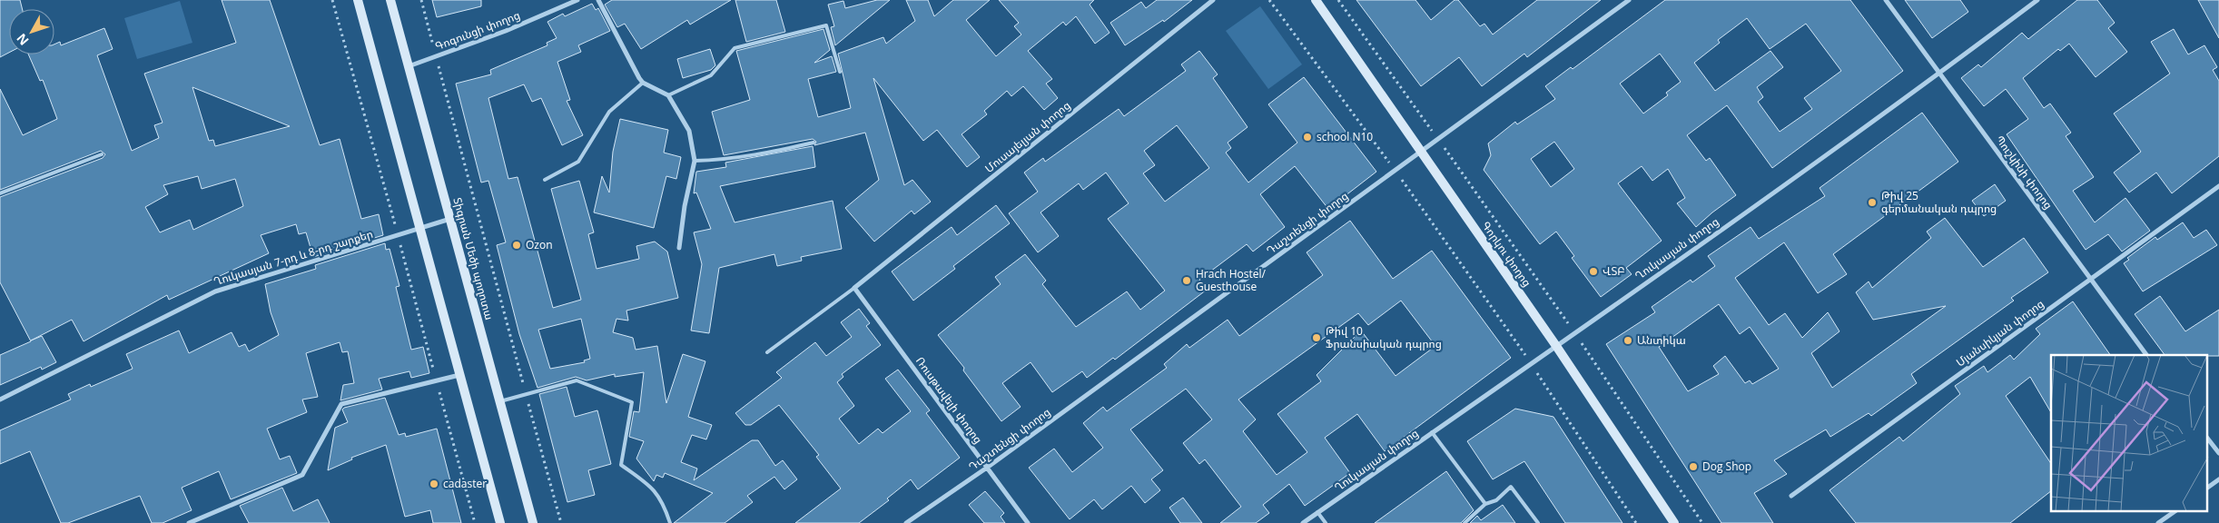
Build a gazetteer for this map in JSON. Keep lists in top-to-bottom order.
{
  "streets": {
    "main road": ["Գորկու փողոց", "Տիգրան Մեծի պողոտա"],
    "street": [
      "Գոգունցի փողոց",
      "Մուսայելյան փողոց",
      "Պուշկինի փողոց",
      "Դաշտենցի փողոց",
      "Ղուկասյան փողոց",
      "Ղուկասյան 7-րդ և 8-րդ շարքեր",
      "Մյանսիկյան փողոց",
      "Ռուսթավելի փողոց"
    ]
  },
  "crossings": [
    ["Գոգունցի փողոց", "Տիգրան Մեծի պողոտա"],
    ["Մուսայելյան փողոց", "Ռուսթավելի փողոց"],
    ["Պուշկինի փողոց", "Ղուկասյան փողոց"],
    ["Պուշկինի փողոց", "Մյանսիկյան փողոց"],
    ["Դաշտենցի փողոց", "Գորկու փողոց"],
    ["Դաշտենցի փողոց", "Ռուսթավելի փողոց"],
    ["Ղուկասյան փողոց", "Գորկու փողոց"],
    ["Ղուկասյան 7-րդ և 8-րդ շարքեր", "Տիգրան Մեծի պողոտա"]
  ],
  "places": [
    "school N10",
    "Թիվ 25 գերմանական դպրոց",
    "Ozon",
    "ՎՏԲ",
    "Hrach Hostel/ Guesthouse",
    "Թիվ 10 Ֆրանսիական դպրոց",
    "Անտիկա",
    "Dog Shop",
    "cadaster"
  ],
  "north": "bottom left"
}
